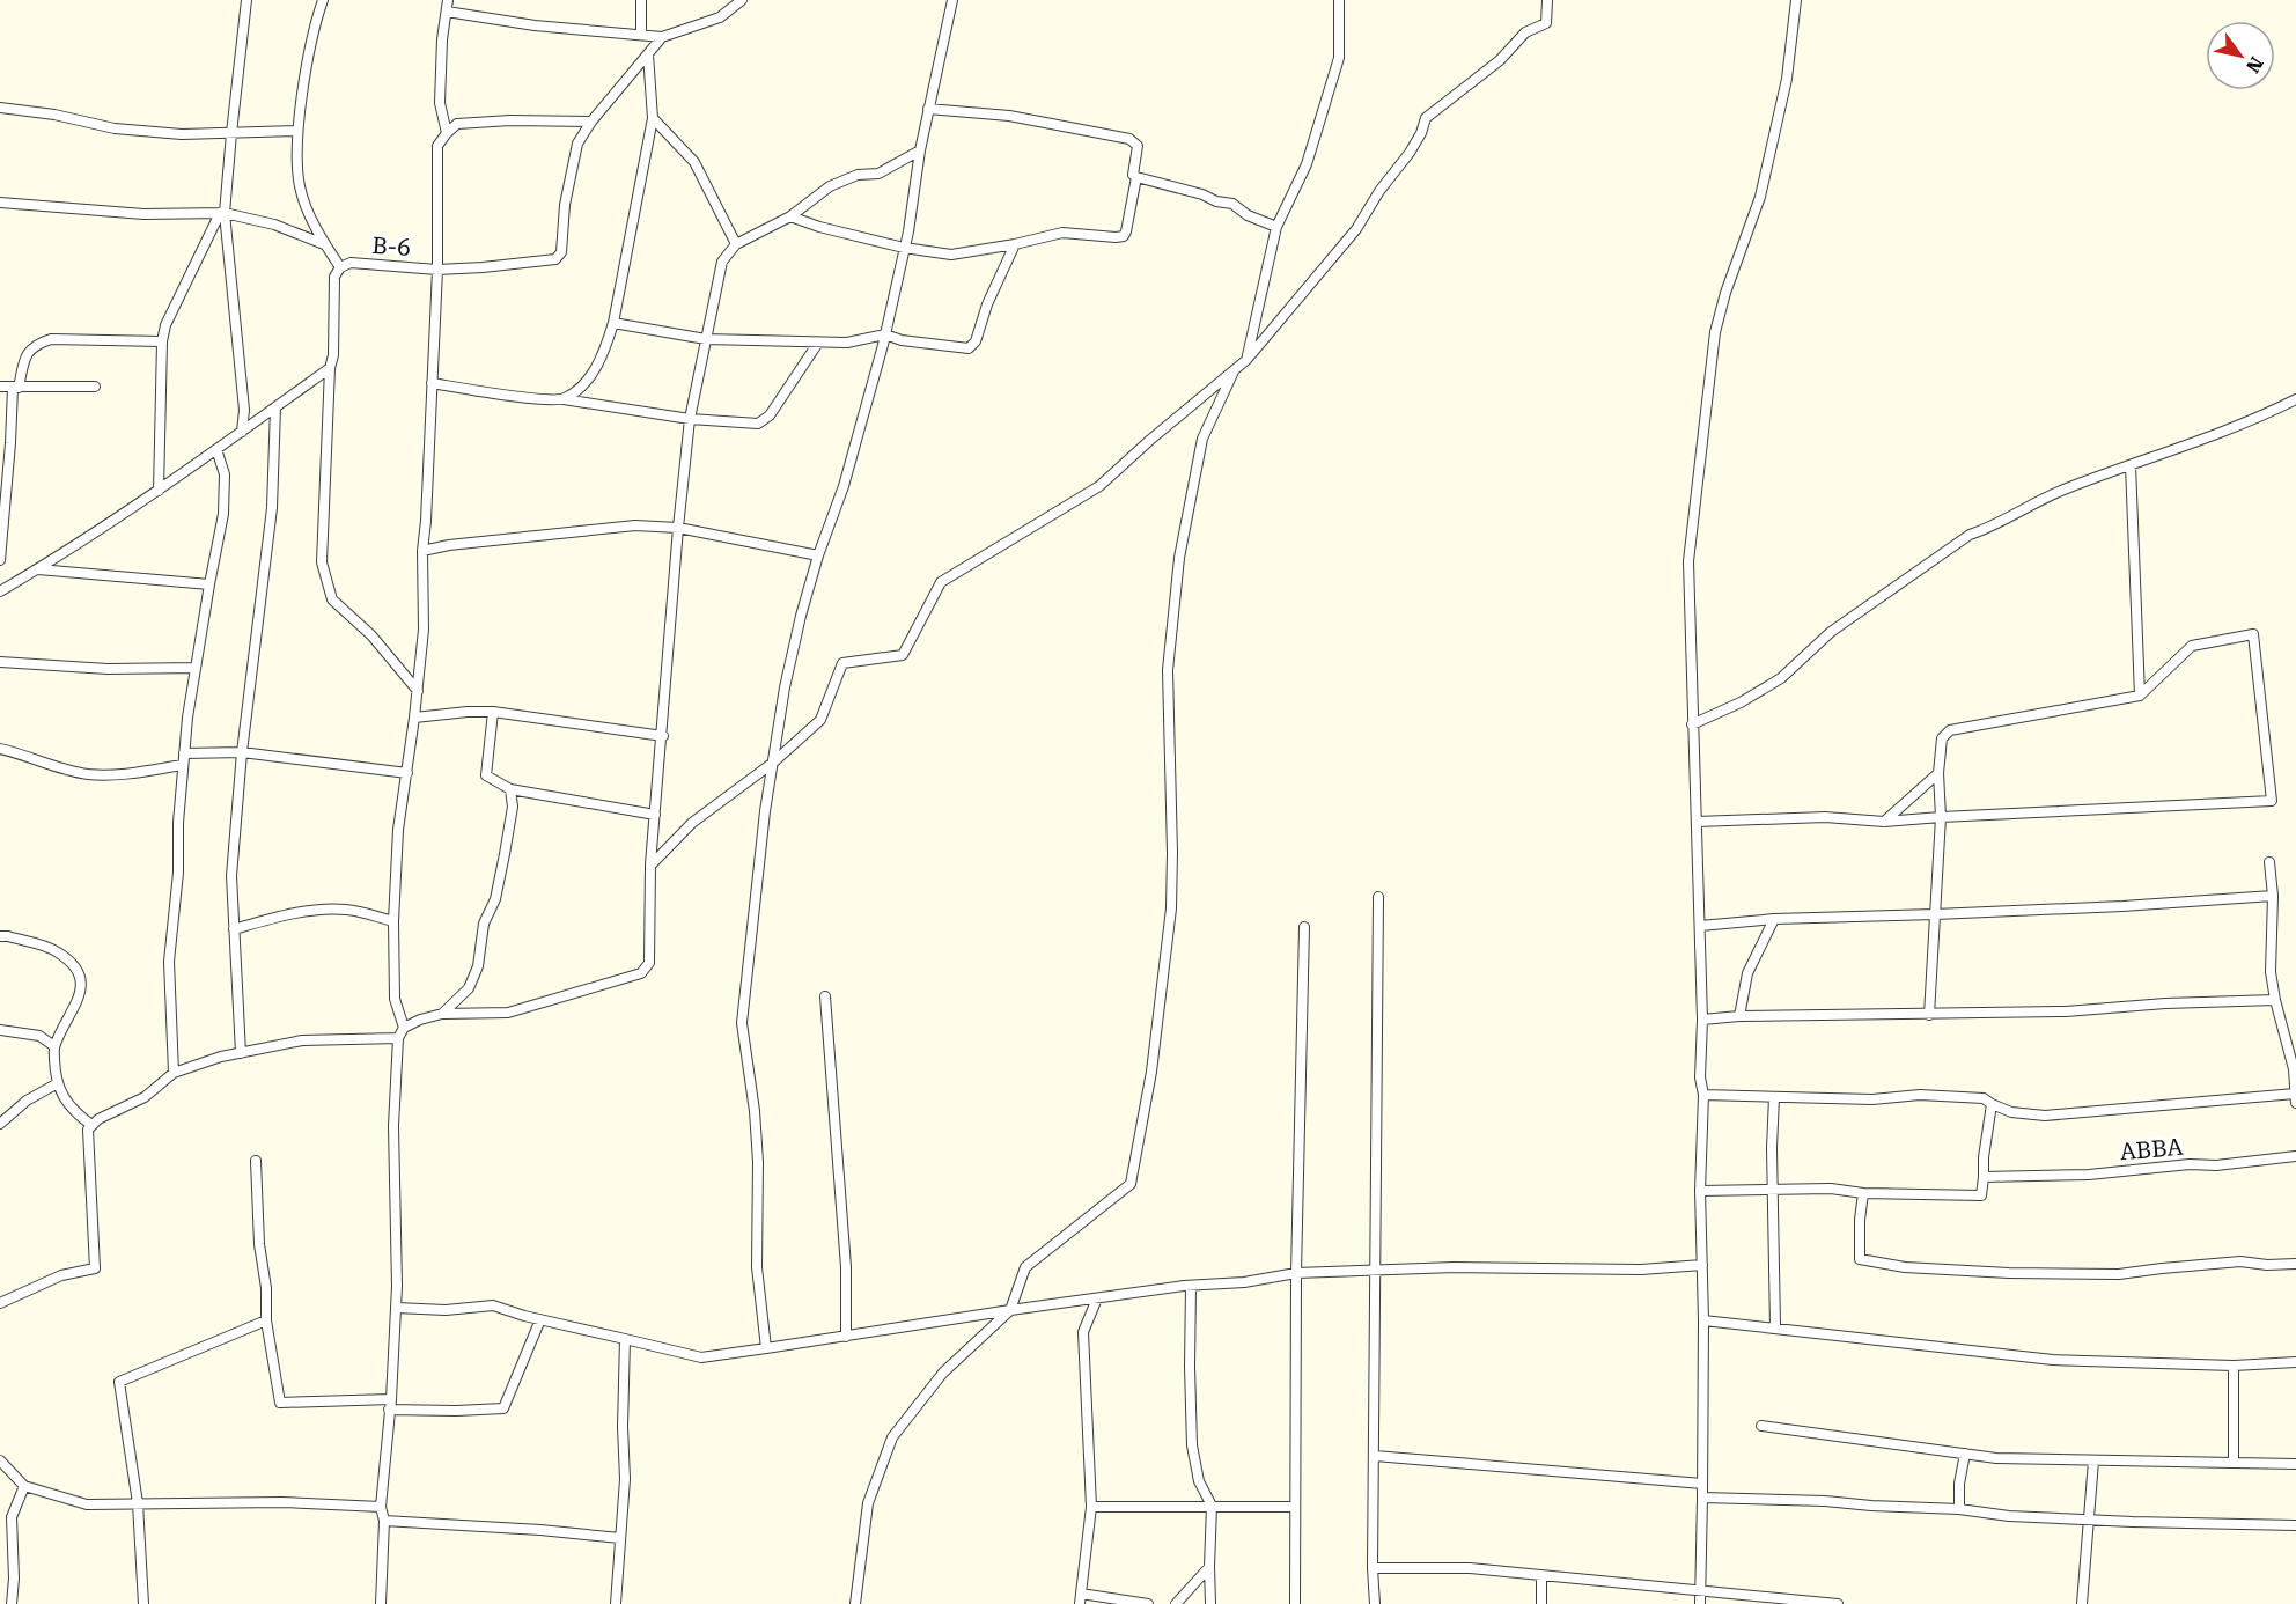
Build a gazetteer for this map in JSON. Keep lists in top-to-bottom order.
{
  "streets": {
    "street": ["B-6", "ABBA"]
  },
  "north": "bottom right"
}
